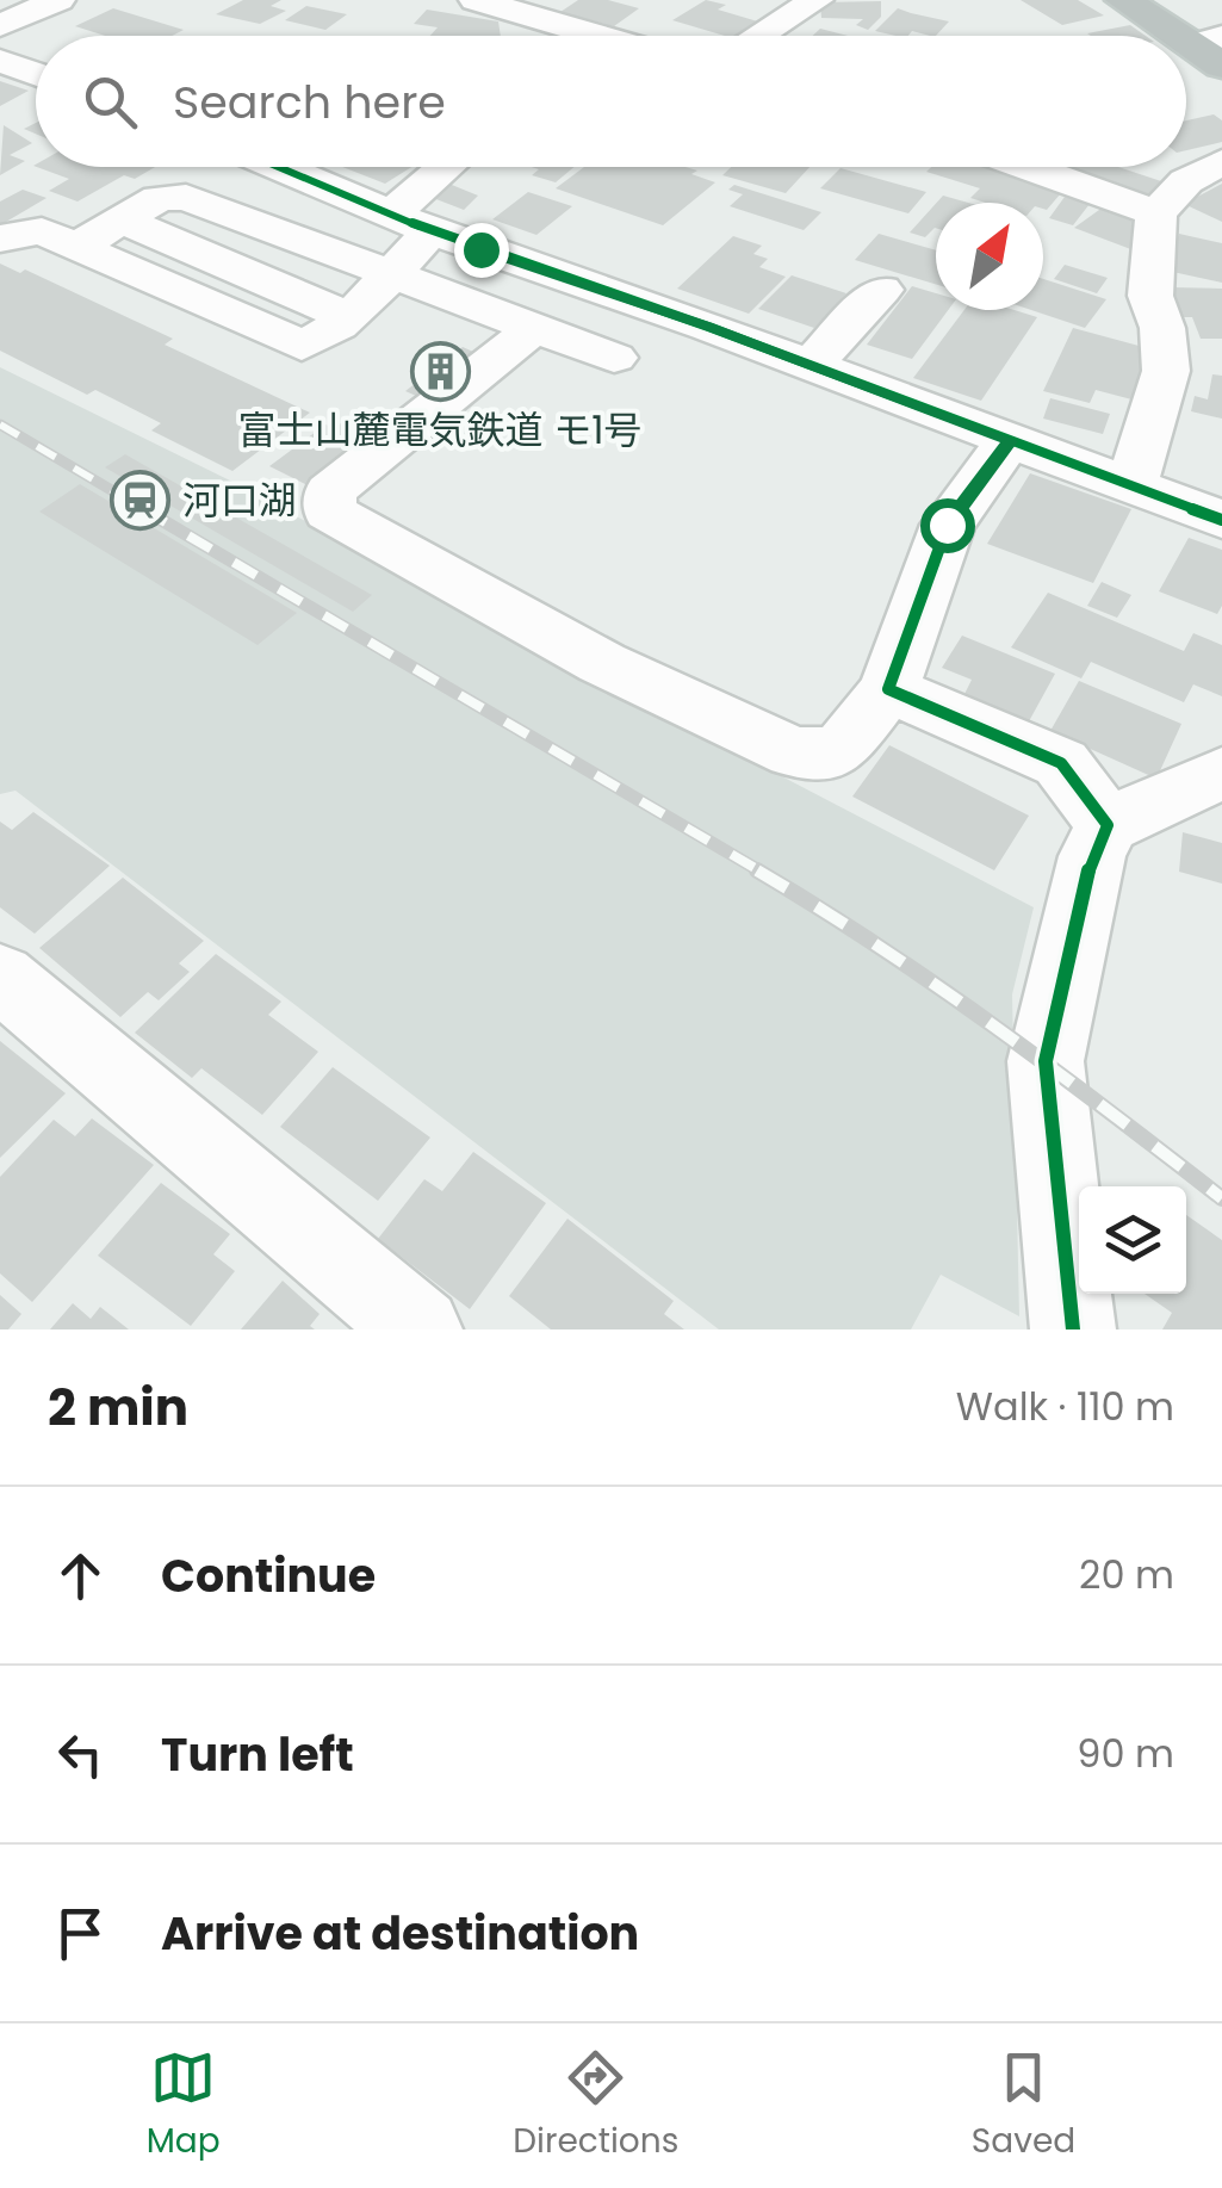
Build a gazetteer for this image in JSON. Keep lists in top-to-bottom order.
{
  "places": {
    "building": ["富士山麓電気鉄道 モ1号"],
    "station": ["河口湖"]
  },
  "north": "top right",
  "page": {
    "search": "Search here",
    "heading": ["2 min", "Walk · 110 m"],
    "list": [
      ["Continue", "20 m"],
      ["Turn left", "90 m"],
      "Arrive at destination"
    ],
    "nav": ["Map", "Directions", "Saved"]
  }
}
